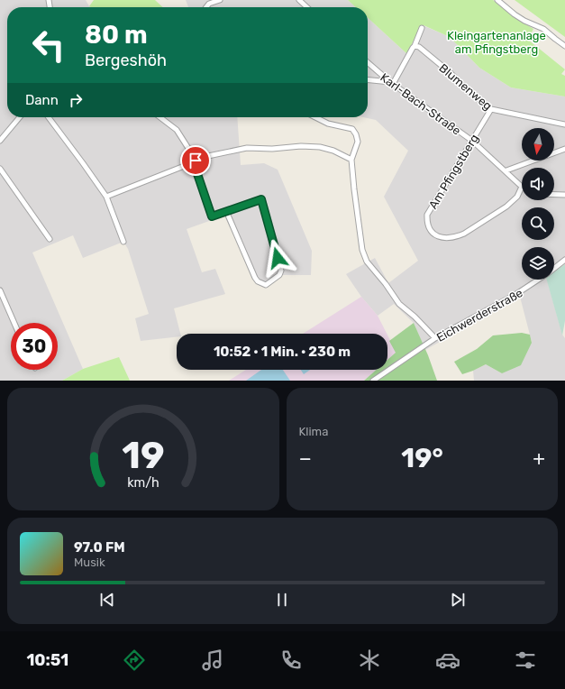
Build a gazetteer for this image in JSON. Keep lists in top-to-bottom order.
{
  "streets": {
    "street": [
      "Blumenweg",
      "Karl-Bach-Straße",
      "Am Pfingstberg",
      "Eichwerderstraße"
    ]
  },
  "crossings": [
    ["Blumenweg", "Am Pfingstberg"],
    ["Karl-Bach-Straße", "Am Pfingstberg"]
  ],
  "parks": ["Kleingartenanlage am Pfingstberg"],
  "north": "bottom",
  "page": {
    "turn": ["80 m", "Bergeshöh"],
    "then": "Dann",
    "limit": "30",
    "trip": "10:52 · 1 Min. · 230 m",
    "tile": "Klima",
    "heat": ["−", "19°", "+"],
    "song": ["97.0 FM", "Musik"],
    "tabs": "10:51",
    "gauge": ["19", "km/h"]
  }
}
